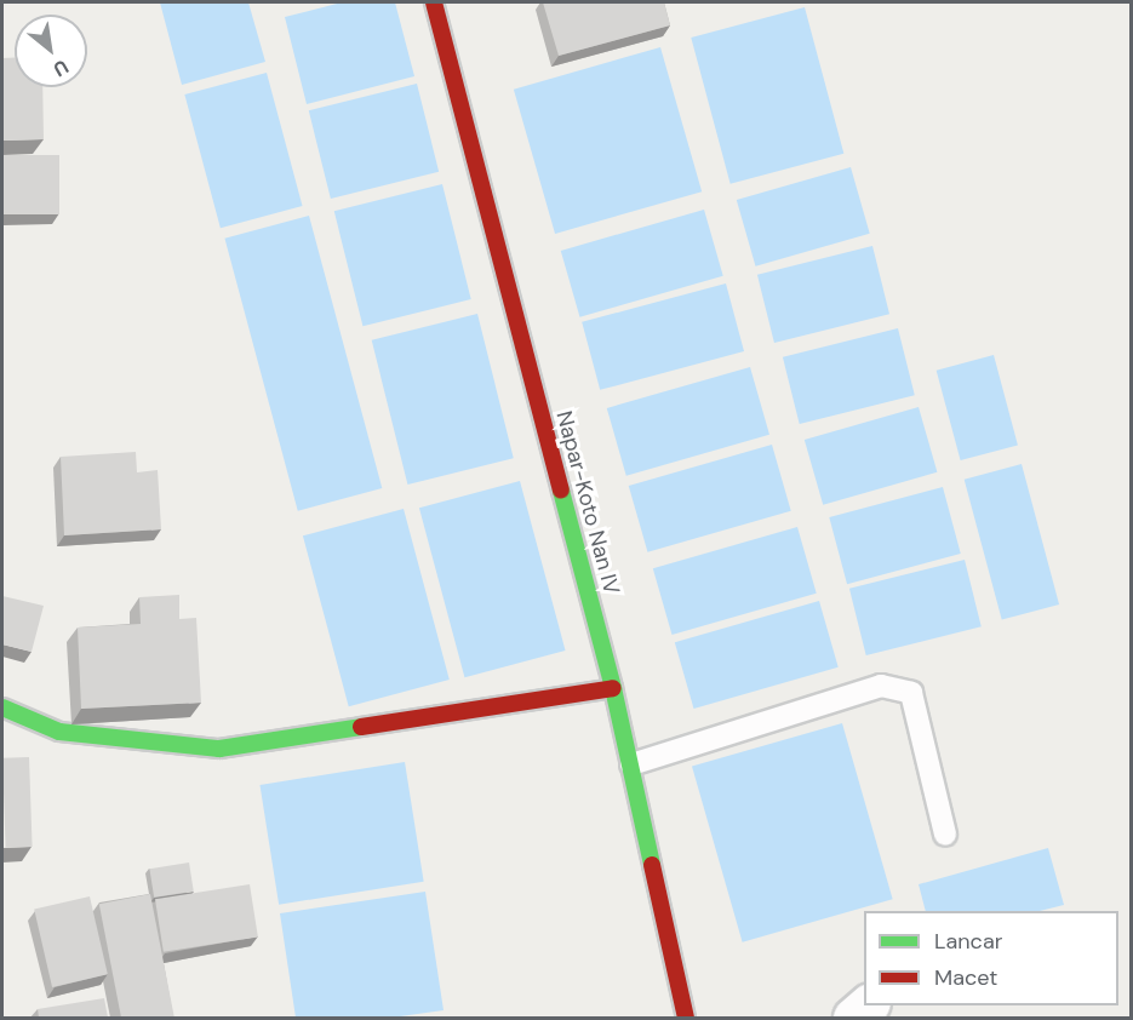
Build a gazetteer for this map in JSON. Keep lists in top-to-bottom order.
{
  "streets": {
    "street": ["Napar-Koto Nan IV"]
  },
  "legend": ["Lancar", "Macet"],
  "north": "bottom right"
}
